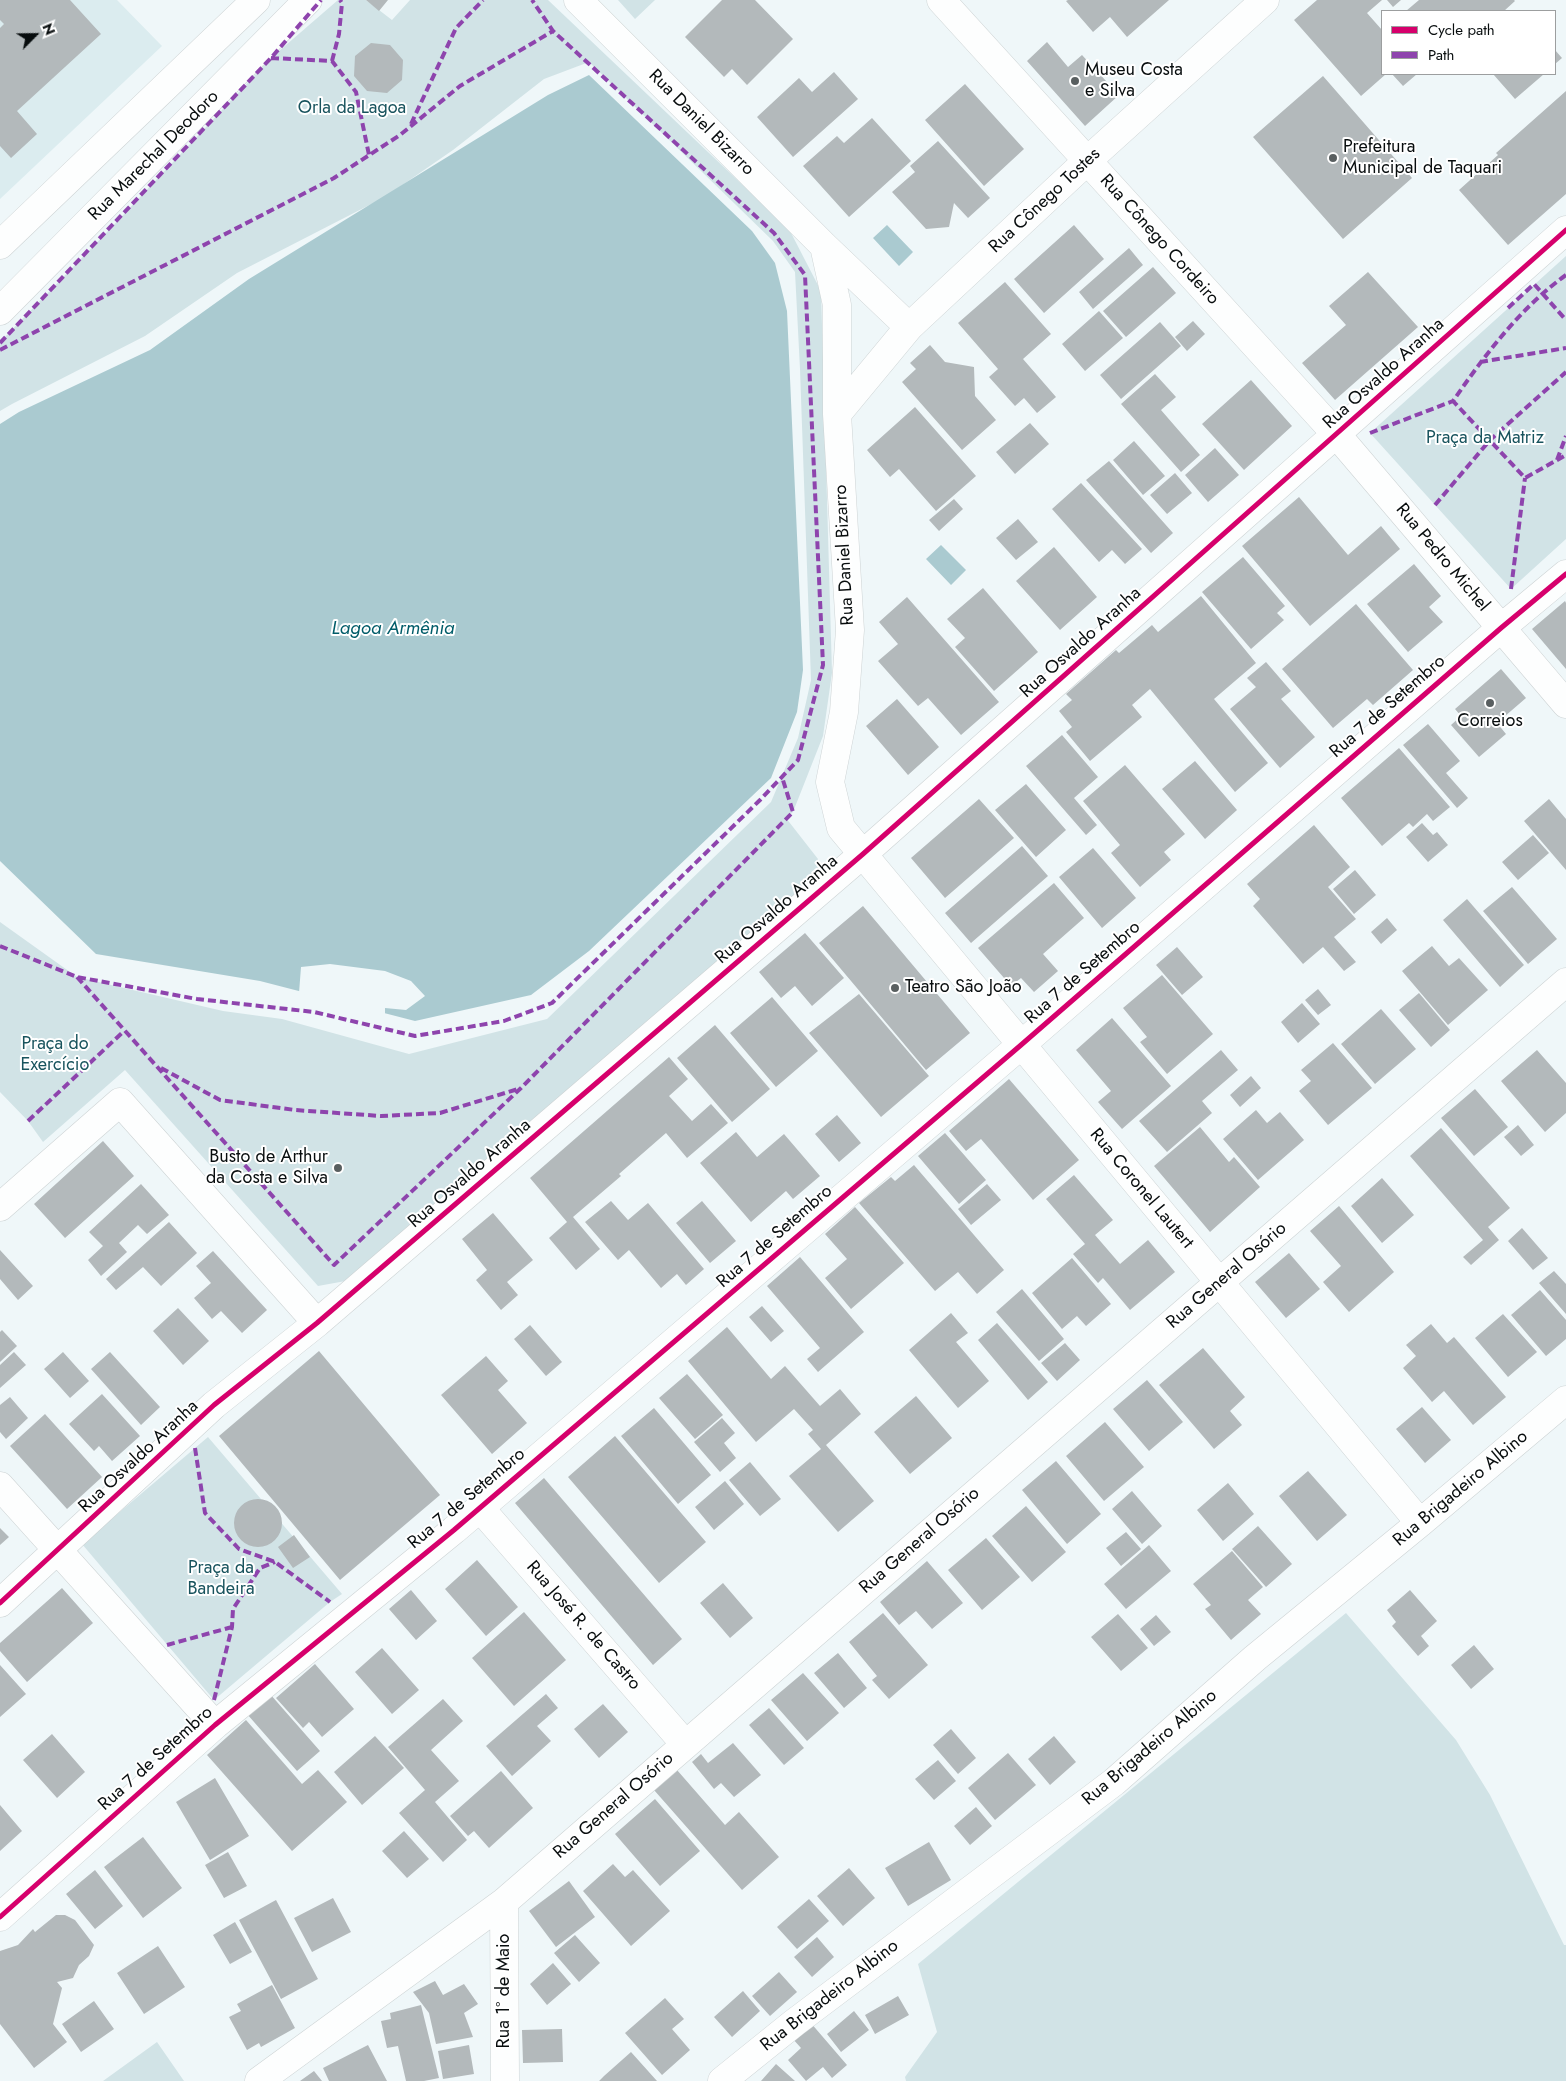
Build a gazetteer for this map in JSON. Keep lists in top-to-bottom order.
{
  "streets": {
    "street": [
      "Rua Daniel Bizarro",
      "Rua Marechal Deodoro",
      "Rua Cônego Tostes",
      "Rua Cônego Cordeiro",
      "Rua Osvaldo Aranha",
      "Rua Pedro Michel",
      "Rua 7 de Setembro",
      "Rua Coronel Lautert",
      "Rua General Osório",
      "Rua Brigadeiro Albino",
      "Rua José R. de Castro",
      "Rua 1º de Maio"
    ]
  },
  "crossings": [
    ["Rua Daniel Bizarro", "Rua Cônego Tostes"],
    ["Rua Daniel Bizarro", "Rua Osvaldo Aranha"],
    ["Rua Daniel Bizarro", "Rua Coronel Lautert"],
    ["Rua Cônego Tostes", "Rua Cônego Cordeiro"],
    ["Rua Cônego Cordeiro", "Rua Osvaldo Aranha"],
    ["Rua Cônego Cordeiro", "Rua Pedro Michel"],
    ["Rua Osvaldo Aranha", "Rua Pedro Michel"],
    ["Rua Osvaldo Aranha", "Rua Coronel Lautert"],
    ["Rua Pedro Michel", "Rua 7 de Setembro"],
    ["Rua 7 de Setembro", "Rua Coronel Lautert"],
    ["Rua 7 de Setembro", "Rua José R. de Castro"],
    ["Rua Coronel Lautert", "Rua General Osório"],
    ["Rua Coronel Lautert", "Rua Brigadeiro Albino"],
    ["Rua General Osório", "Rua José R. de Castro"],
    ["Rua General Osório", "Rua 1º de Maio"]
  ],
  "water": ["Lagoa Armênia"],
  "parks": [
    "Orla da Lagoa",
    "Praça da Matriz",
    "Praça do Exercício",
    "Praça da Bandeira"
  ],
  "places": [
    "Museu Costa e Silva",
    "Prefeitura Municipal de Taquari",
    "Correios",
    "Teatro São João",
    "Busto de Arthur da Costa e Silva"
  ],
  "legend": ["Cycle path", "Path"],
  "north": "top right"
}
